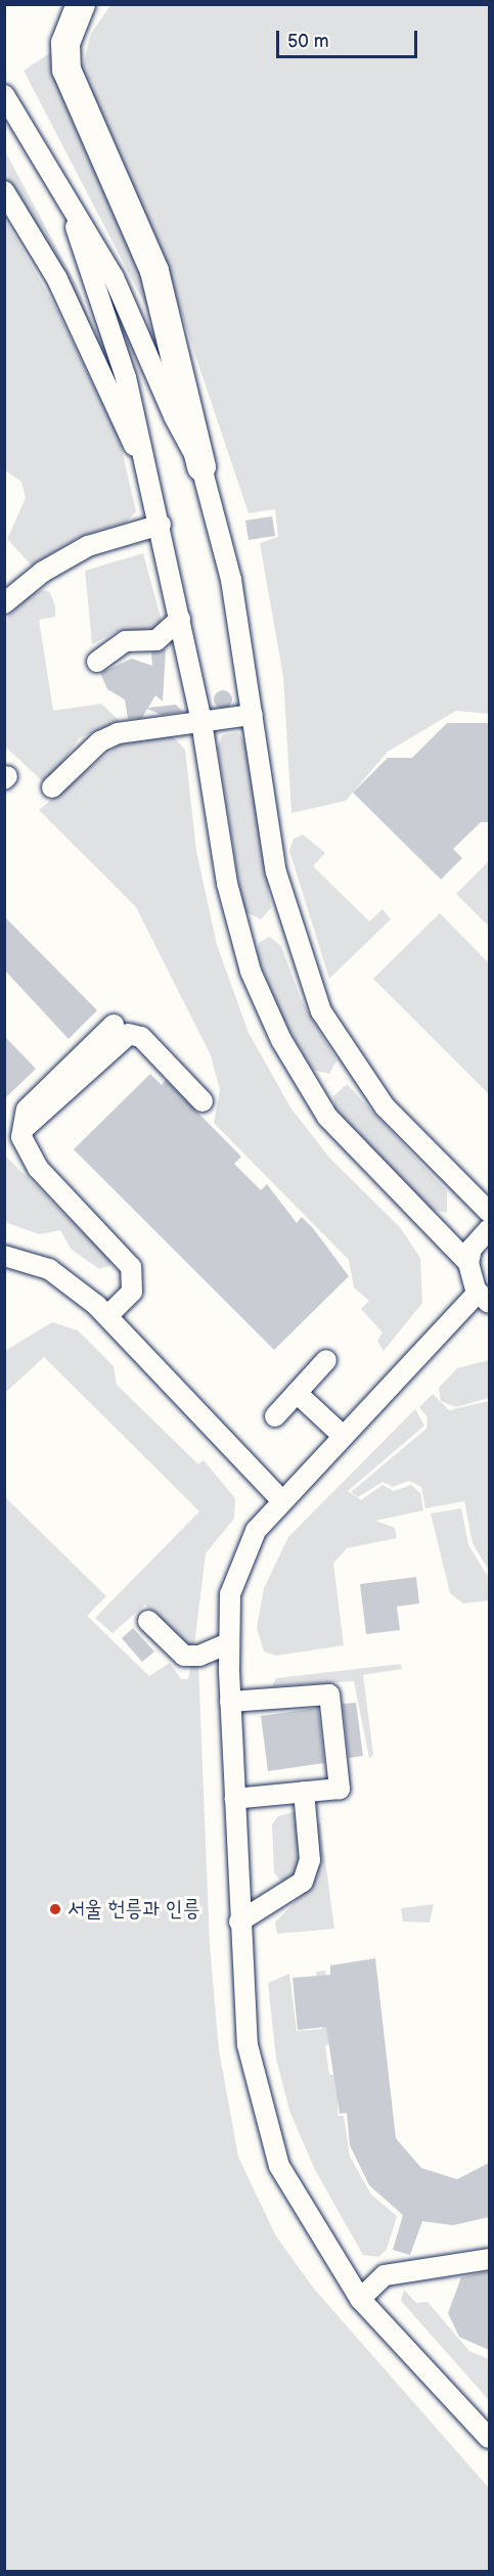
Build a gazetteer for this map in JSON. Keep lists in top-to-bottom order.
{
  "places": ["서울 헌릉과 인릉"],
  "scale_bar": "50 m"
}
